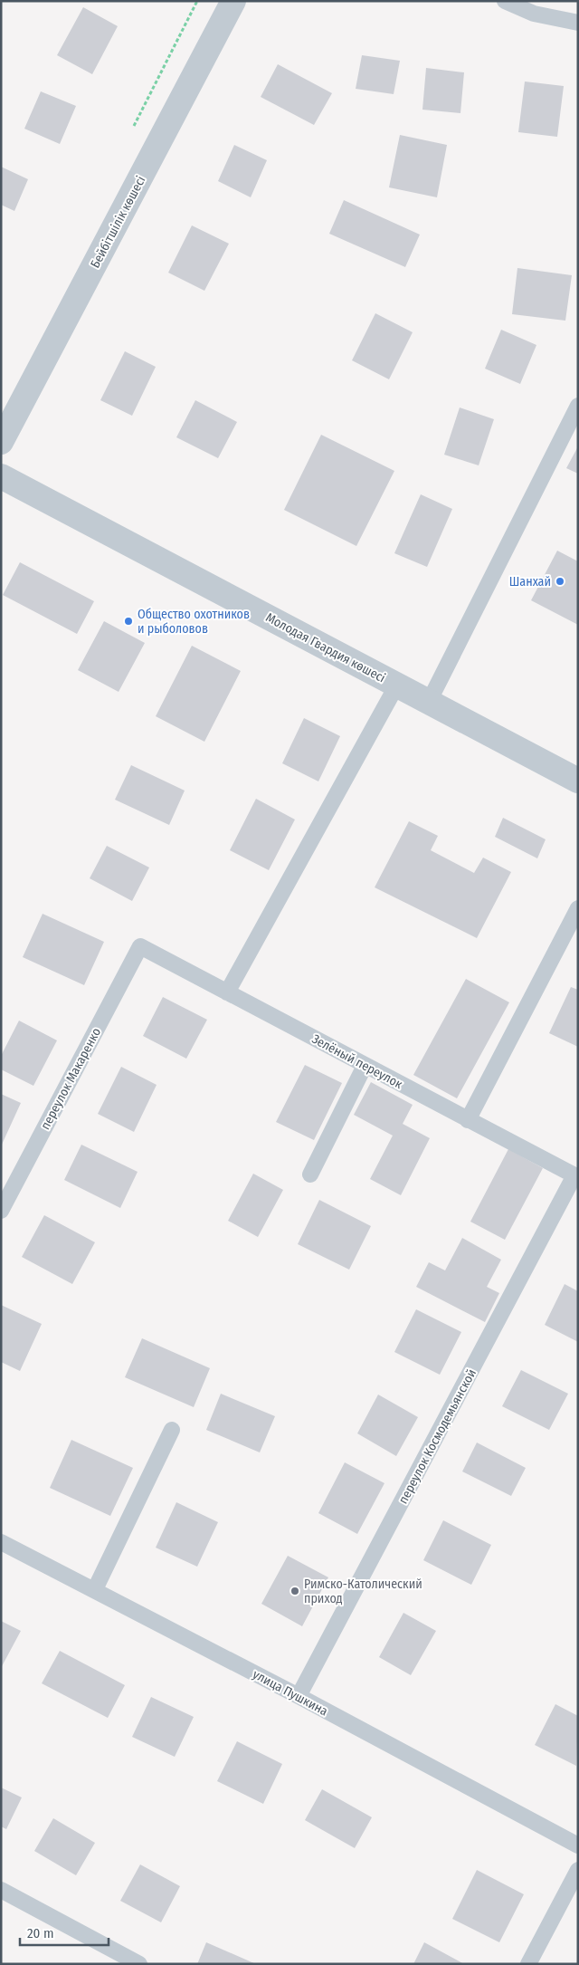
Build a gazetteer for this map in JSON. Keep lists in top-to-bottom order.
{
  "streets": {
    "street": ["Бейбітшілік көшесі", "Молодая Гвардия көшесі"],
    "lane": [
      "Зелёный переулок",
      "переулок Макаренко",
      "переулок Космодемьянской",
      "улица Пушкина"
    ]
  },
  "crossings": [
    ["Зелёный переулок", "переулок Макаренко"],
    ["Зелёный переулок", "переулок Космодемьянской"],
    ["переулок Космодемьянской", "улица Пушкина"]
  ],
  "places": ["Шанхай", "Общество охотников и рыболовов", "Римско-Католический приход"],
  "scale_bar": "20 m"
}
